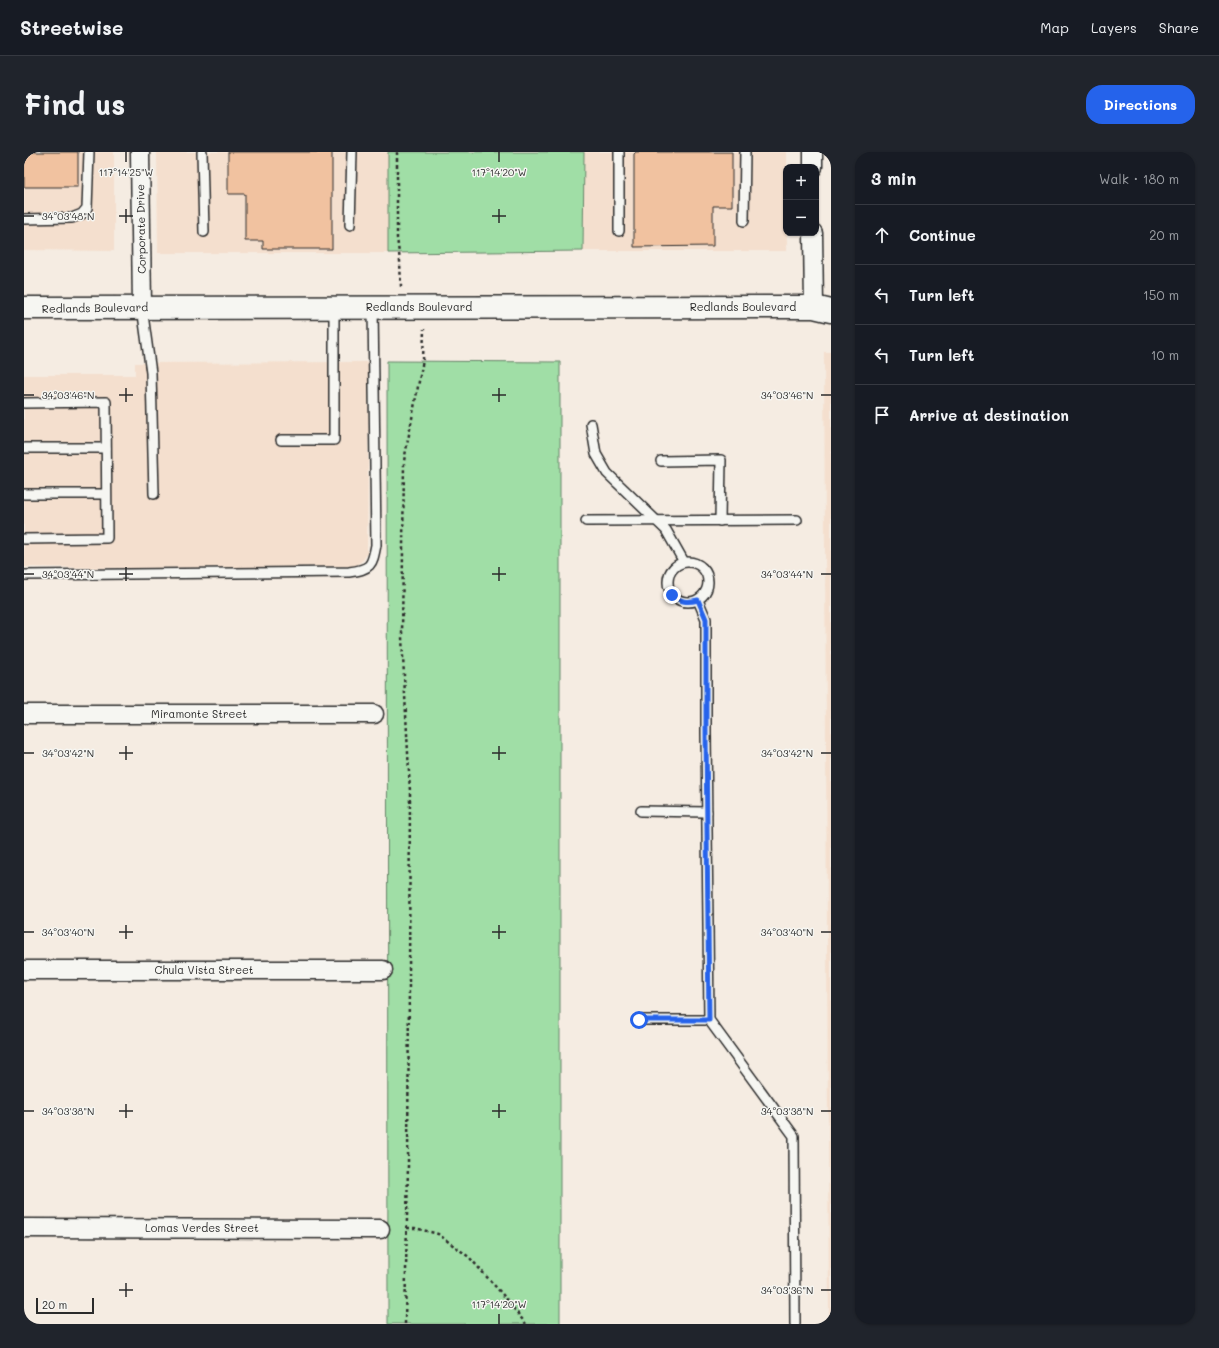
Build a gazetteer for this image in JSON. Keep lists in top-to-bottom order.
{
  "streets": {
    "main road": ["Redlands Boulevard"],
    "street": [
      "Corporate Drive",
      "Miramonte Street",
      "Chula Vista Street",
      "Lomas Verdes Street"
    ]
  },
  "crossings": [
    ["Corporate Drive", "Redlands Boulevard"]
  ],
  "scale_bar": "20 m",
  "page": {
    "header": "Streetwise",
    "nav": ["Map", "Layers", "Share"],
    "buttons": "Directions",
    "title": "Find us",
    "heading": ["3 min", "Walk · 180 m"],
    "map_buttons": ["+", "−"],
    "list": [
      ["Continue", "20 m"],
      ["Turn left", "150 m"],
      ["Turn left", "10 m"],
      "Arrive at destination"
    ],
    "scale": "20 m"
  },
  "coordinates": [
    "117°14'25\"W",
    "117°14'20\"W",
    "34°03'48\"N",
    "34°03'46\"N",
    "34°03'44\"N",
    "34°03'42\"N",
    "34°03'40\"N",
    "34°03'38\"N",
    "34°03'36\"N"
  ]
}
